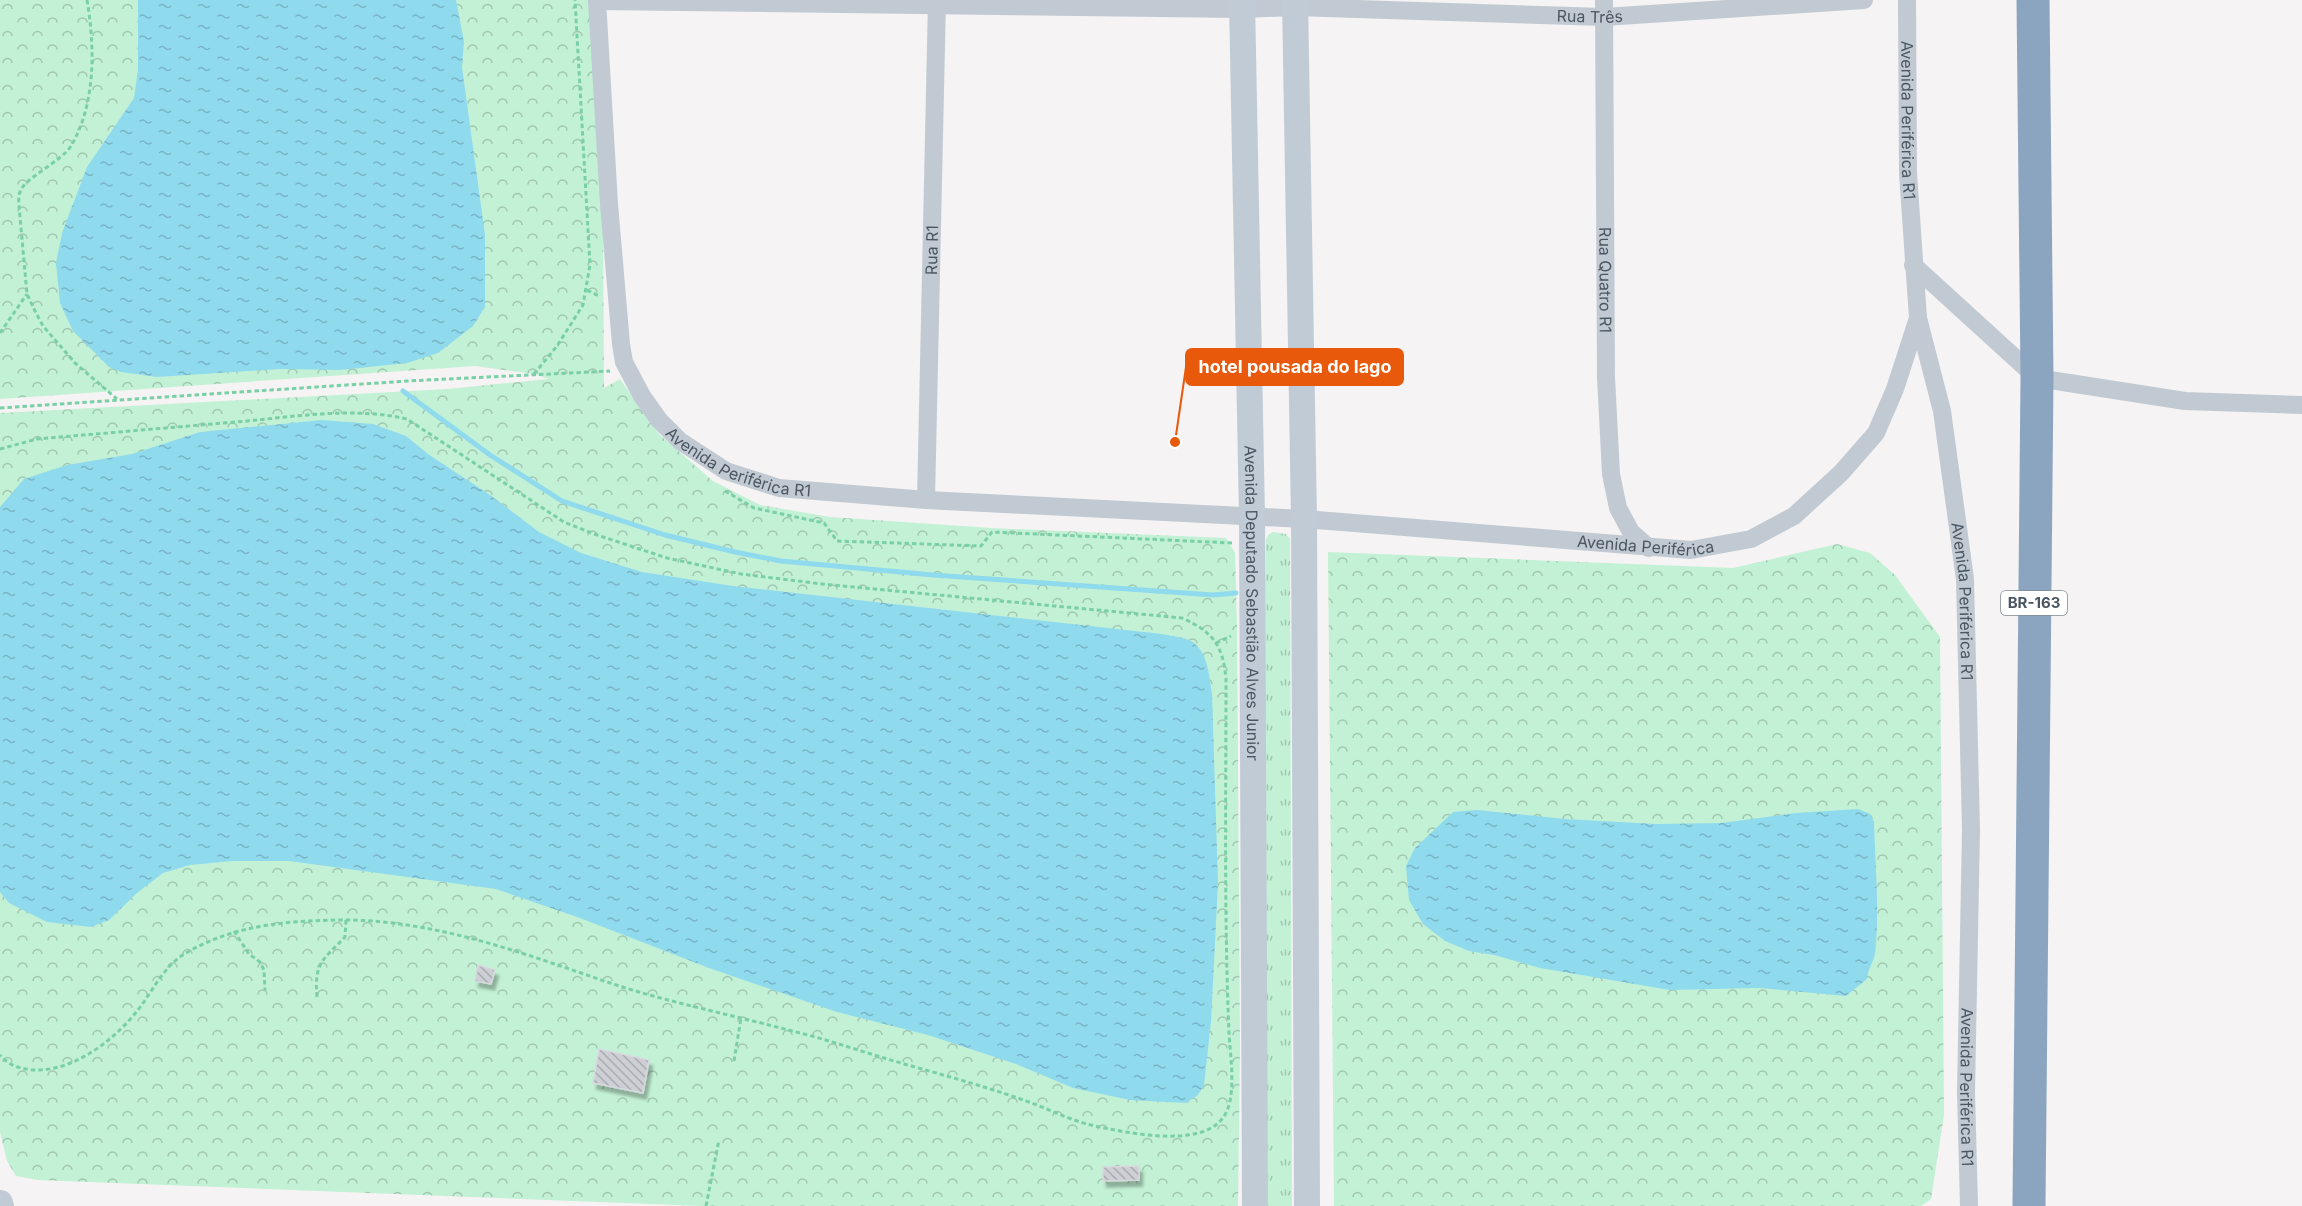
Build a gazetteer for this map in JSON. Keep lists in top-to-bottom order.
{
  "streets": {
    "highway": ["BR-163"],
    "street": [
      "Rua Três",
      "Avenida Periférica R1",
      "Rua R1",
      "Rua Quatro R1",
      "Avenida Periférica",
      "Avenida Deputado Sebastião Alves Junior"
    ]
  },
  "crossings": [
    ["Rua Três", "Avenida Periférica R1"],
    ["Rua Três", "Rua R1"],
    ["Rua Três", "Rua Quatro R1"],
    ["Rua Três", "Avenida Deputado Sebastião Alves Junior"],
    ["Avenida Periférica R1", "Rua R1"],
    ["Avenida Periférica R1", "Avenida Periférica"],
    ["Avenida Periférica R1", "Avenida Deputado Sebastião Alves Junior"],
    ["Rua Quatro R1", "Avenida Periférica"],
    ["Avenida Periférica", "Avenida Deputado Sebastião Alves Junior"]
  ],
  "places": ["hotel pousada do lago"]
}
